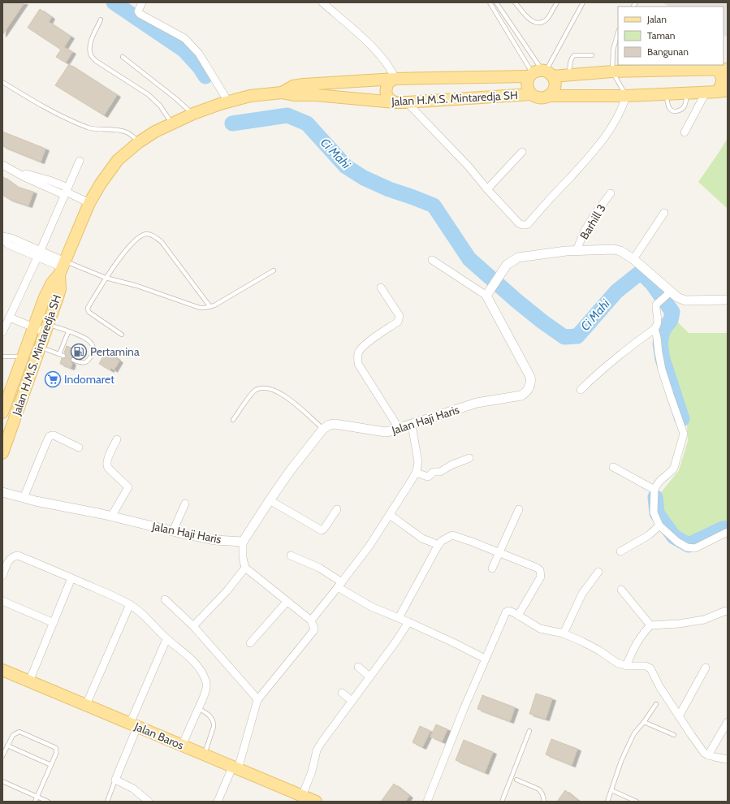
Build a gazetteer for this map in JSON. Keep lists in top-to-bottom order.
{
  "streets": {
    "main road": ["Jalan H.M.S. Mintaredja SH", "Jalan Baros"],
    "street": ["Barhill 3", "Jalan Haji Haris"]
  },
  "water": ["Ci Mahi"],
  "places": {
    "fuel station": ["Pertamina"],
    "supermarket": ["Indomaret"]
  },
  "legend": ["Jalan", "Taman", "Bangunan"]
}
